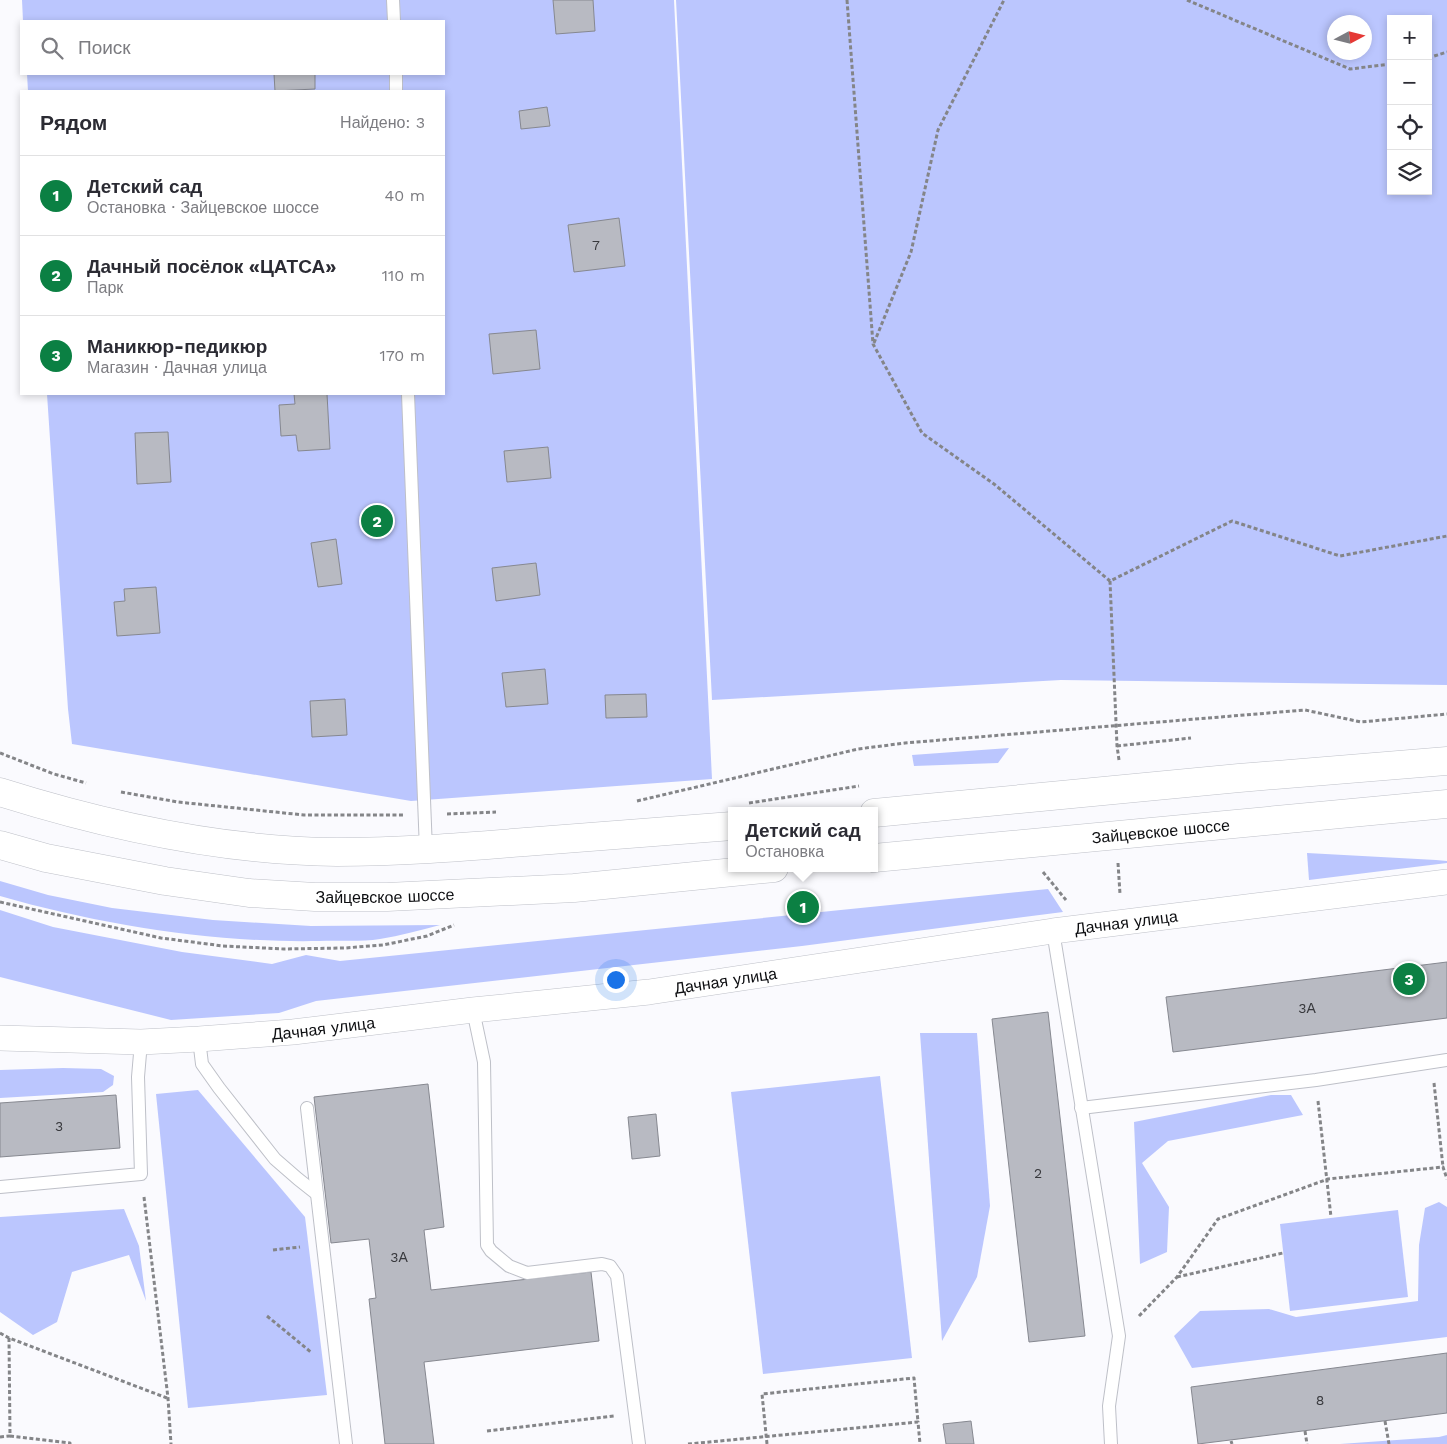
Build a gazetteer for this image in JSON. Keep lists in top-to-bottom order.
{
  "streets": {
    "main road": ["Зайцевское шоссе"],
    "street": ["Дачная улица"]
  },
  "house_numbers": [
    "7",
    "3А",
    "3",
    "2",
    "3А",
    "8"
  ],
  "north": "right",
  "page": {
    "map_buttons": ["+", "−"],
    "search": "Поиск",
    "heading": ["Рядом", "Найдено: 3"],
    "list": [
      {
        "mark": "1",
        "name": "Детский сад",
        "note": "Остановка · Зайцевское шоссе",
        "value": "40 m"
      },
      {
        "mark": "2",
        "name": "Дачный посёлок «ЦАТСА»",
        "note": "Парк",
        "value": "110 m"
      },
      {
        "mark": "3",
        "name": "Маникюр-педикюр",
        "note": "Магазин · Дачная улица",
        "value": "170 m"
      }
    ],
    "pins": ["2", "1", "3"],
    "popup": ["Детский сад", "Остановка"]
  }
}
